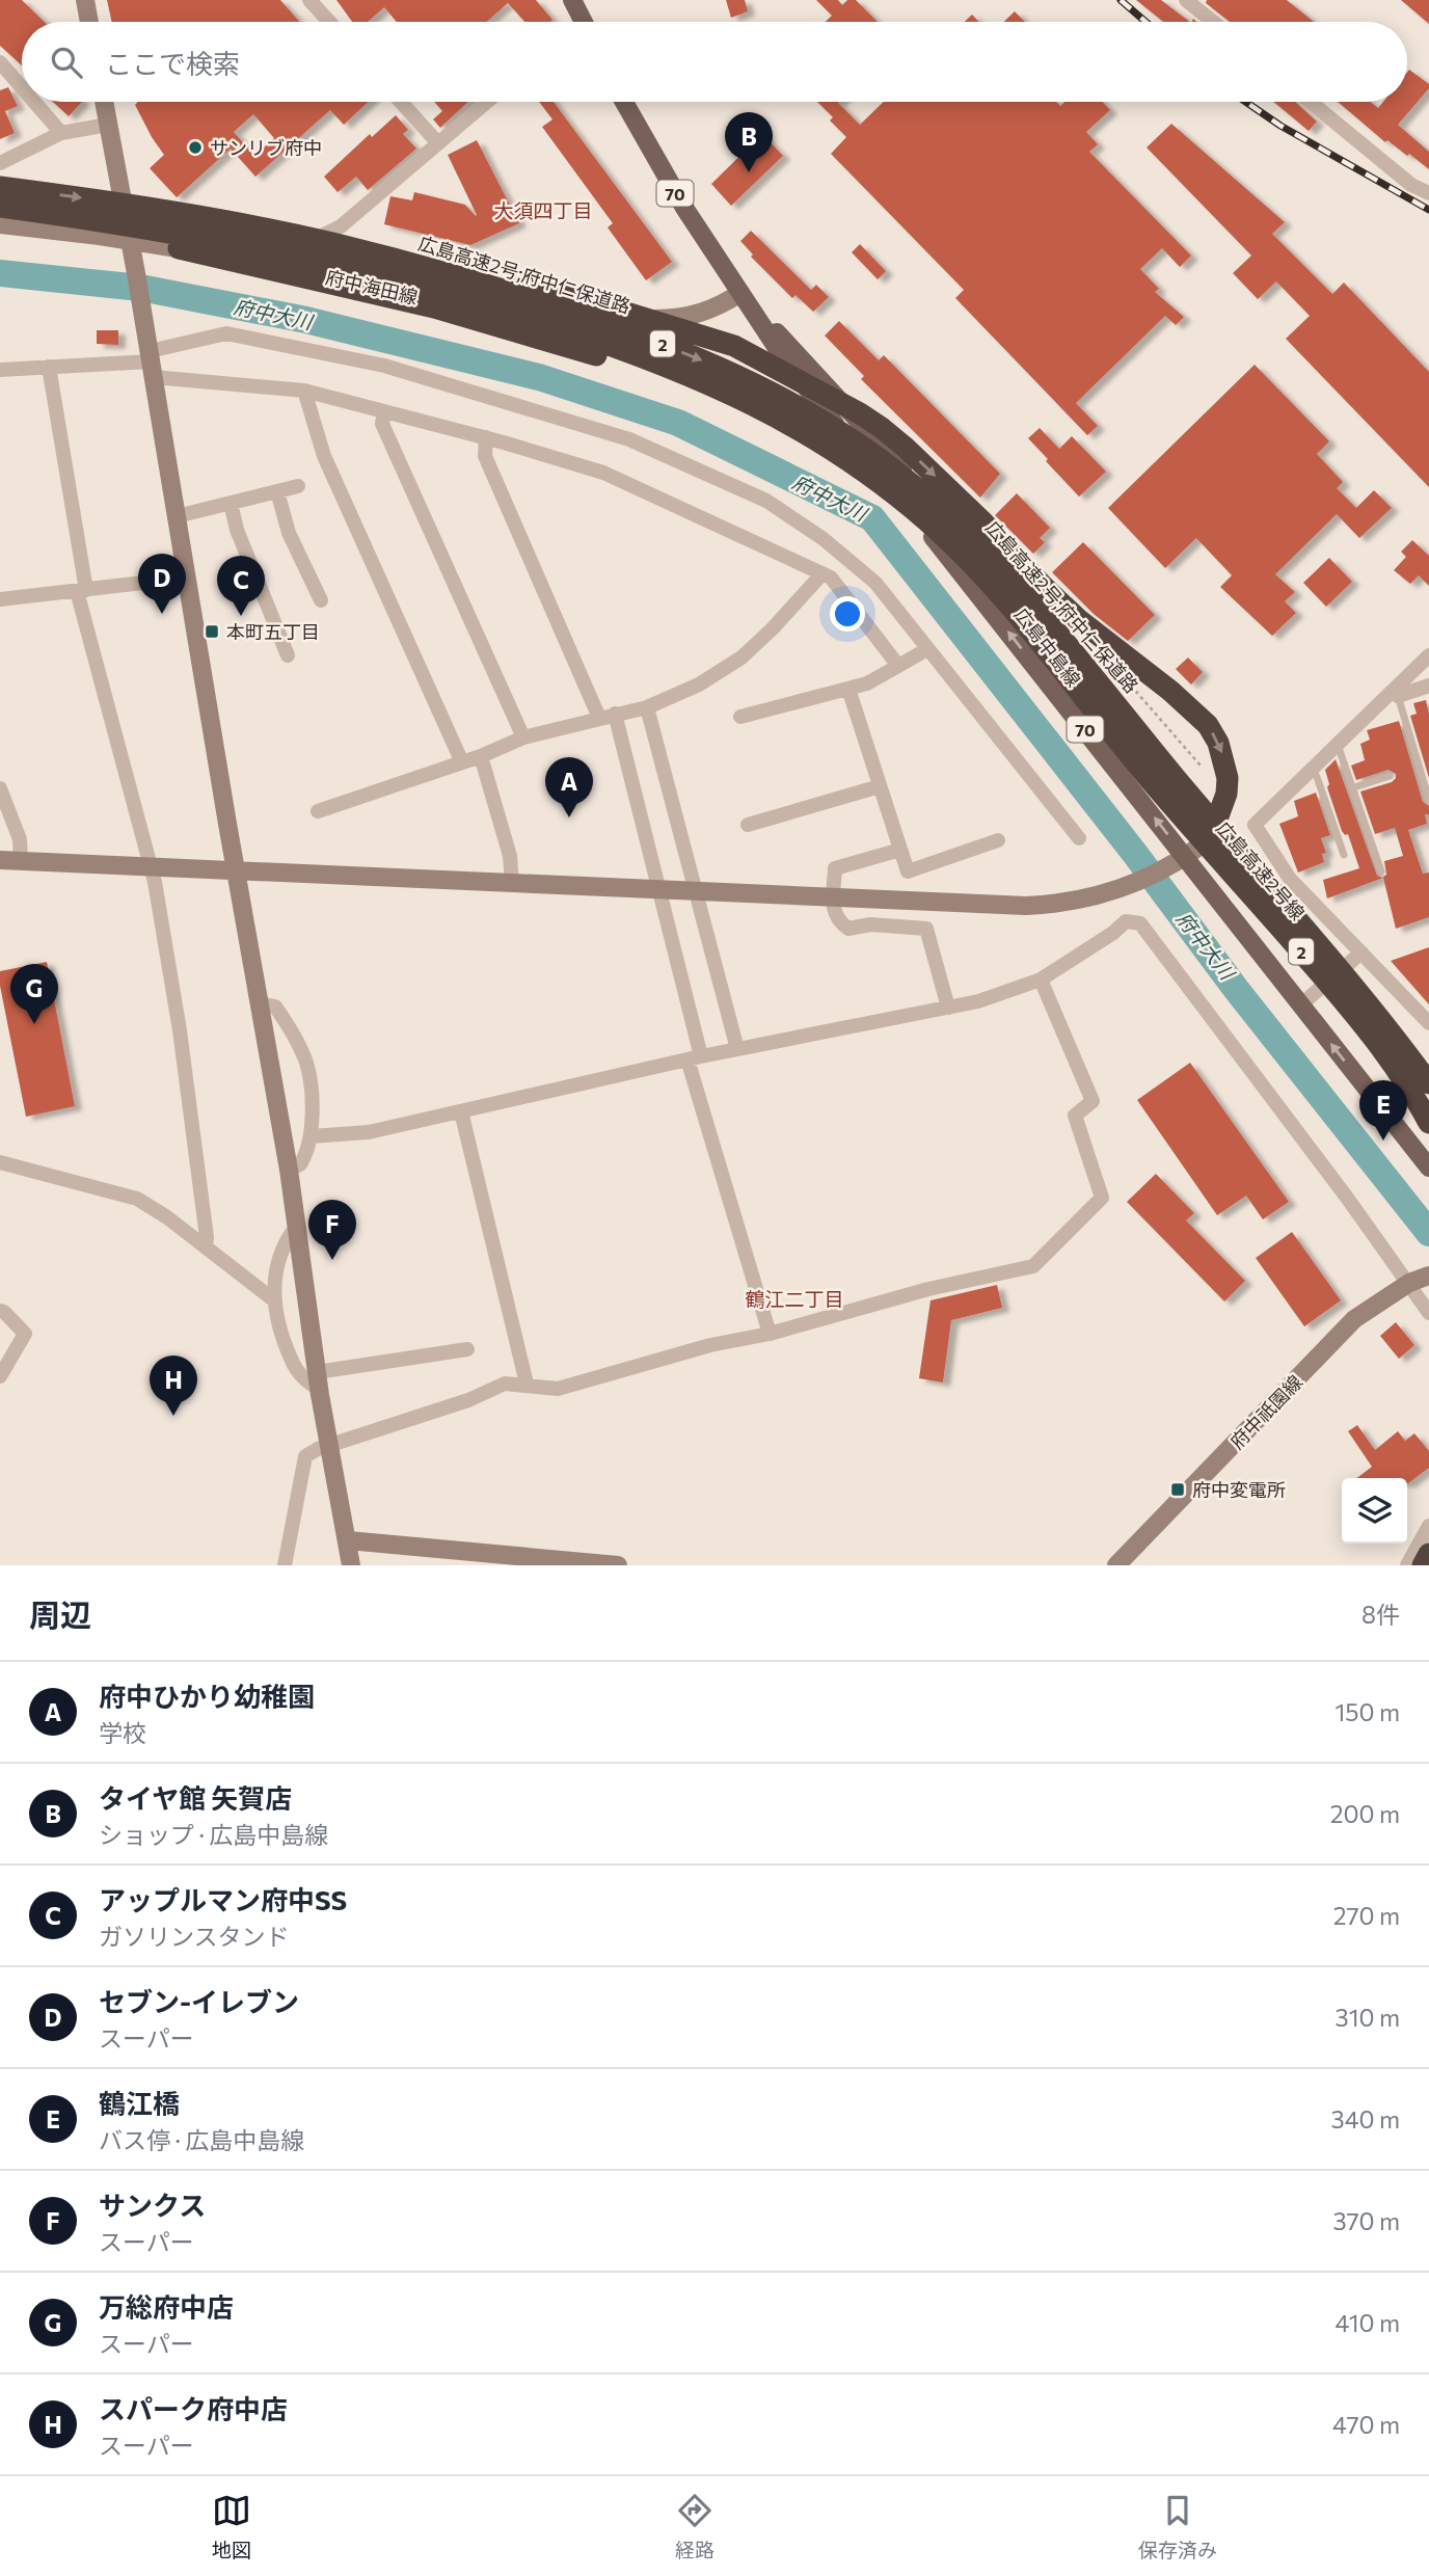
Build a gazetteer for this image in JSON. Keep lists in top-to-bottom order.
{
  "streets": {
    "highway": ["広島高速2号;府中仁保道路", "2", "広島高速2号線"],
    "main road": ["70", "広島中島線"],
    "street": ["府中海田線", "府中祇園線"]
  },
  "crossings": [
    ["広島高速2号;府中仁保道路", "2"],
    ["広島高速2号;府中仁保道路", "広島高速2号線"],
    ["府中海田線", "広島中島線"],
    ["2", "広島高速2号線"]
  ],
  "districts": ["大須四丁目", "鶴江二丁目"],
  "water": ["府中大川"],
  "places": {
    "other": ["サンリブ府中"],
    "transit": ["本町五丁目", "府中変電所"]
  },
  "page": {
    "search": "ここで検索",
    "pins": [
      "B",
      "D",
      "C",
      "A",
      "G",
      "E",
      "F",
      "H"
    ],
    "heading": ["周辺", "8件"],
    "list": [
      {
        "mark": "A",
        "name": "府中ひかり幼稚園",
        "note": "学校",
        "value": "150 m"
      },
      {
        "mark": "B",
        "name": "タイヤ館 矢賀店",
        "note": "ショップ · 広島中島線",
        "value": "200 m"
      },
      {
        "mark": "C",
        "name": "アップルマン府中SS",
        "note": "ガソリンスタンド",
        "value": "270 m"
      },
      {
        "mark": "D",
        "name": "セブン-イレブン",
        "note": "スーパー",
        "value": "310 m"
      },
      {
        "mark": "E",
        "name": "鶴江橋",
        "note": "バス停 · 広島中島線",
        "value": "340 m"
      },
      {
        "mark": "F",
        "name": "サンクス",
        "note": "スーパー",
        "value": "370 m"
      },
      {
        "mark": "G",
        "name": "万総府中店",
        "note": "スーパー",
        "value": "410 m"
      },
      {
        "mark": "H",
        "name": "スパーク府中店",
        "note": "スーパー",
        "value": "470 m"
      }
    ],
    "nav": ["地図", "経路", "保存済み"]
  }
}
